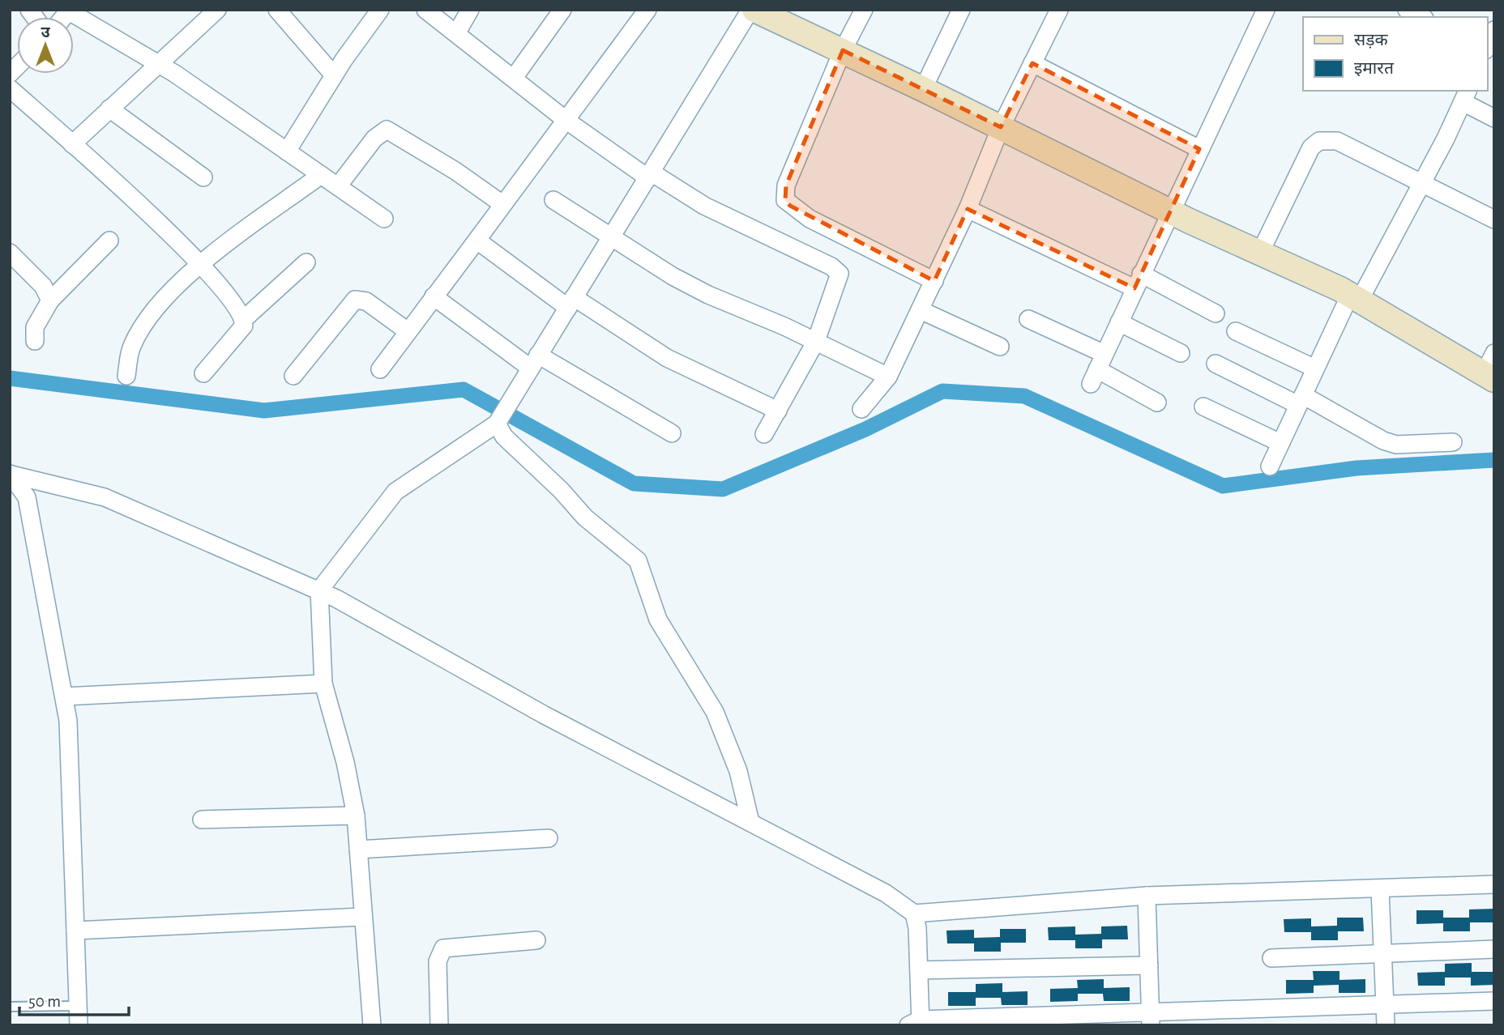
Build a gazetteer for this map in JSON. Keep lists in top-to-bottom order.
{
  "legend": ["सड़क", "इमारत"],
  "scale_bar": "50 m",
  "north": "top"
}
